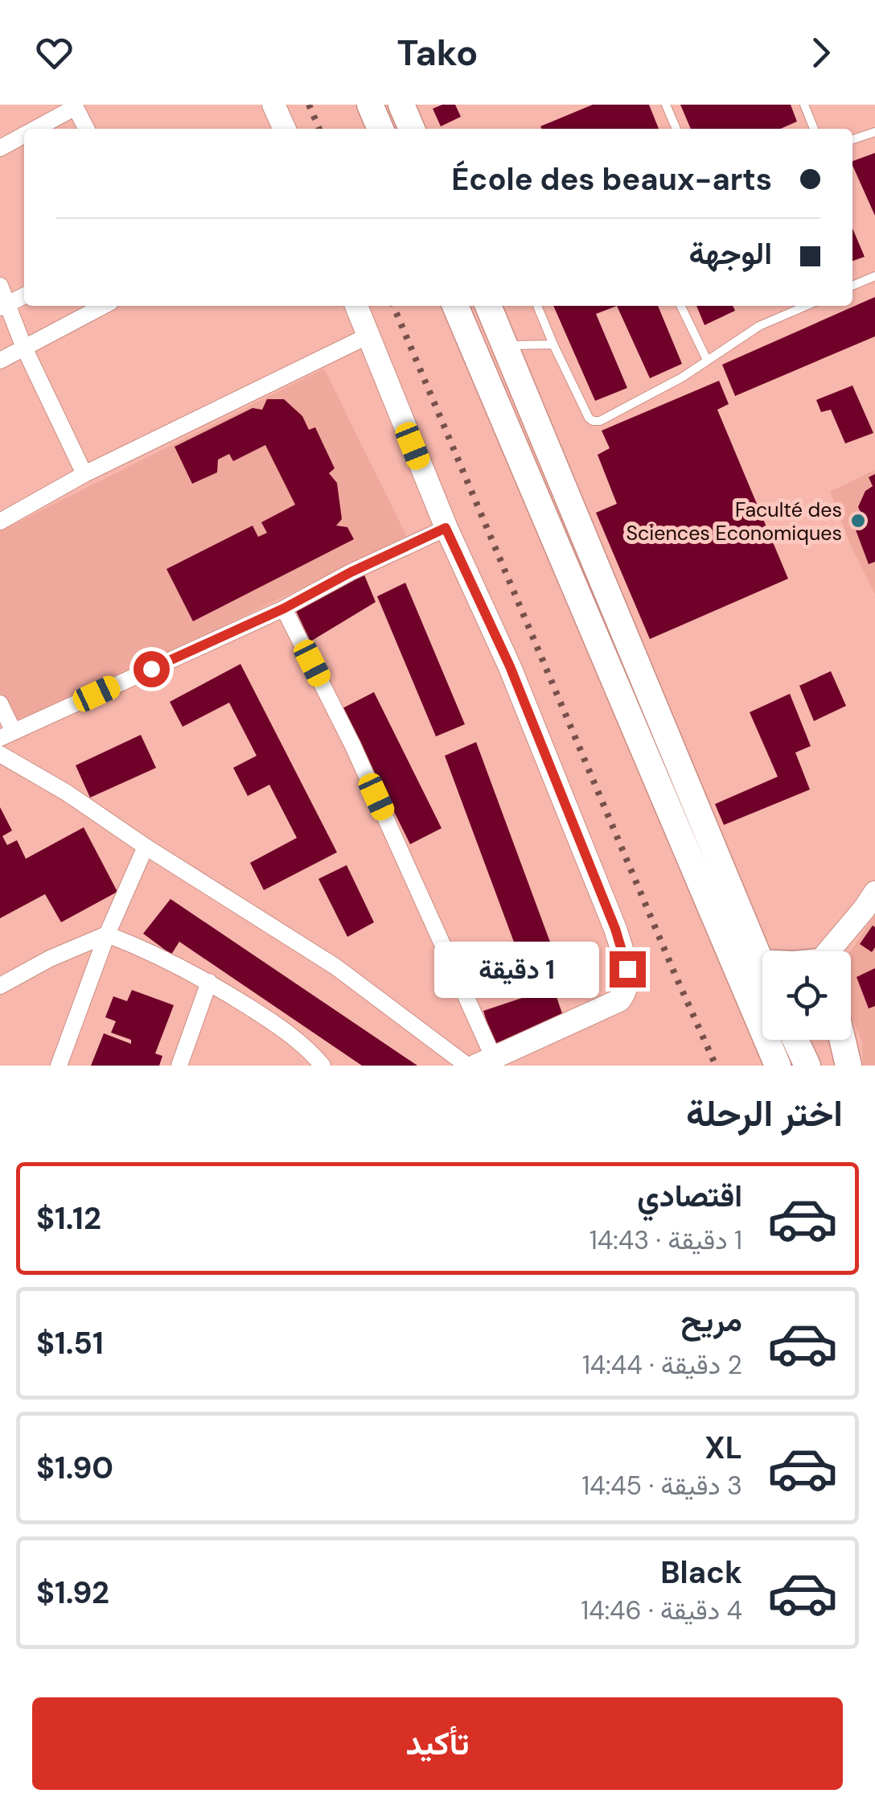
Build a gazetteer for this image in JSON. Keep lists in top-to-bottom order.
{
  "places": ["Faculté des Sciences Economiques"],
  "page": {
    "header": "Tako",
    "banner": ["École des beaux-arts", "الوجهة"],
    "bubble": "1 دقيقة",
    "heading": "اختر الرحلة",
    "list": [
      {
        "name": "اقتصادي",
        "note": "1 دقيقة · 14:43",
        "value": "$1.12"
      },
      {
        "name": "مريح",
        "note": "2 دقيقة · 14:44",
        "value": "$1.51"
      },
      {
        "name": "XL",
        "note": "3 دقيقة · 14:45",
        "value": "$1.90"
      },
      {
        "name": "Black",
        "note": "4 دقيقة · 14:46",
        "value": "$1.92"
      }
    ],
    "buttons": "تأكيد"
  }
}
